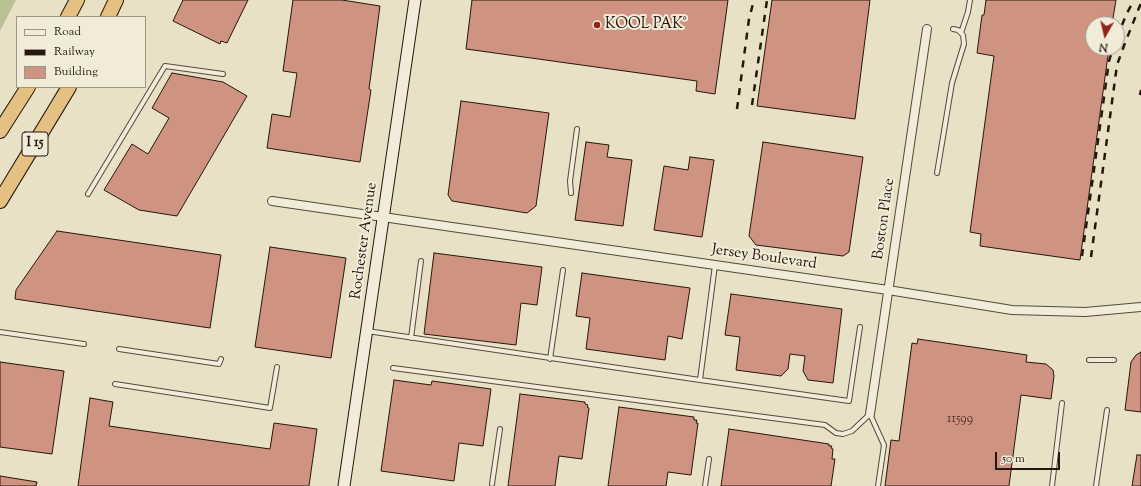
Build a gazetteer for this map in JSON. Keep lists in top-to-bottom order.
{
  "streets": {
    "highway": ["I 15"],
    "main road": ["Rochester Avenue"],
    "street": ["Boston Place", "Jersey Boulevard"]
  },
  "crossings": [
    ["Boston Place", "Jersey Boulevard"],
    ["Rochester Avenue", "Jersey Boulevard"]
  ],
  "places": ["KOOL PAK°"],
  "house_numbers": ["11599"],
  "legend": ["Road", "Railway", "Building"],
  "scale_bar": "50 m",
  "north": "bottom"
}
